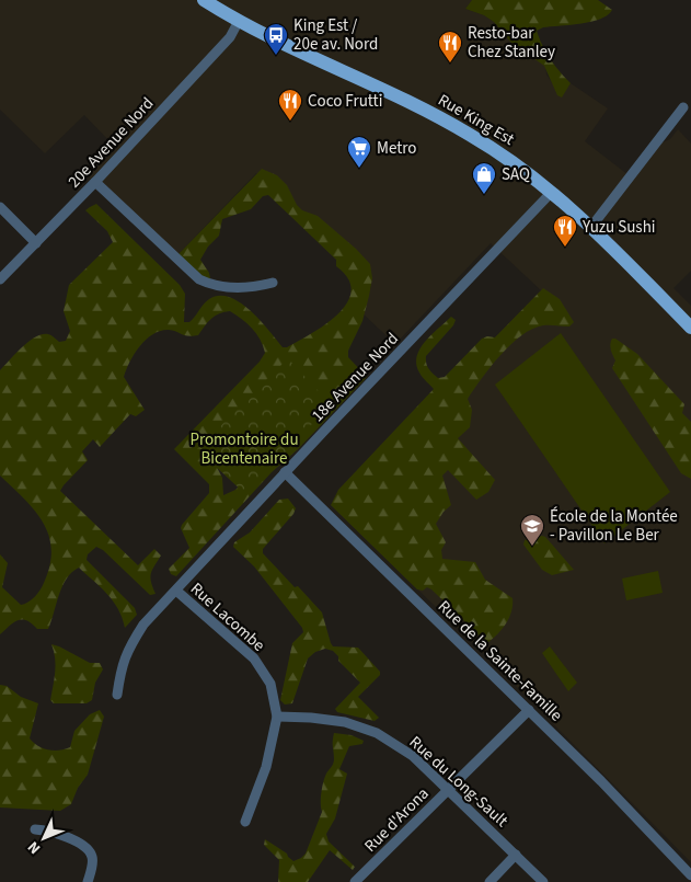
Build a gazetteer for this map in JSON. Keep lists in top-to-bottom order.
{
  "streets": {
    "main road": ["Rue King Est"],
    "street": [
      "20e Avenue Nord",
      "18e Avenue Nord",
      "Rue Lacombe",
      "Rue de la Sainte-Famille",
      "Rue du Long-Sault",
      "Rue d'Arona"
    ]
  },
  "crossings": [
    ["Rue King Est", "20e Avenue Nord"],
    ["Rue King Est", "18e Avenue Nord"],
    ["18e Avenue Nord", "Rue Lacombe"],
    ["18e Avenue Nord", "Rue de la Sainte-Famille"],
    ["Rue Lacombe", "Rue du Long-Sault"],
    ["Rue de la Sainte-Famille", "Rue d'Arona"],
    ["Rue du Long-Sault", "Rue d'Arona"]
  ],
  "parks": ["Promontoire du Bicentenaire"],
  "places": {
    "bus stop": ["King Est / 20e av. Nord"],
    "restaurant": ["Resto-bar Chez Stanley", "Coco Frutti", "Yuzu Sushi"],
    "supermarket": ["Metro"],
    "shop": ["SAQ"],
    "school or university": ["École de la Montée - Pavillon Le Ber"]
  },
  "north": "bottom left"
}
